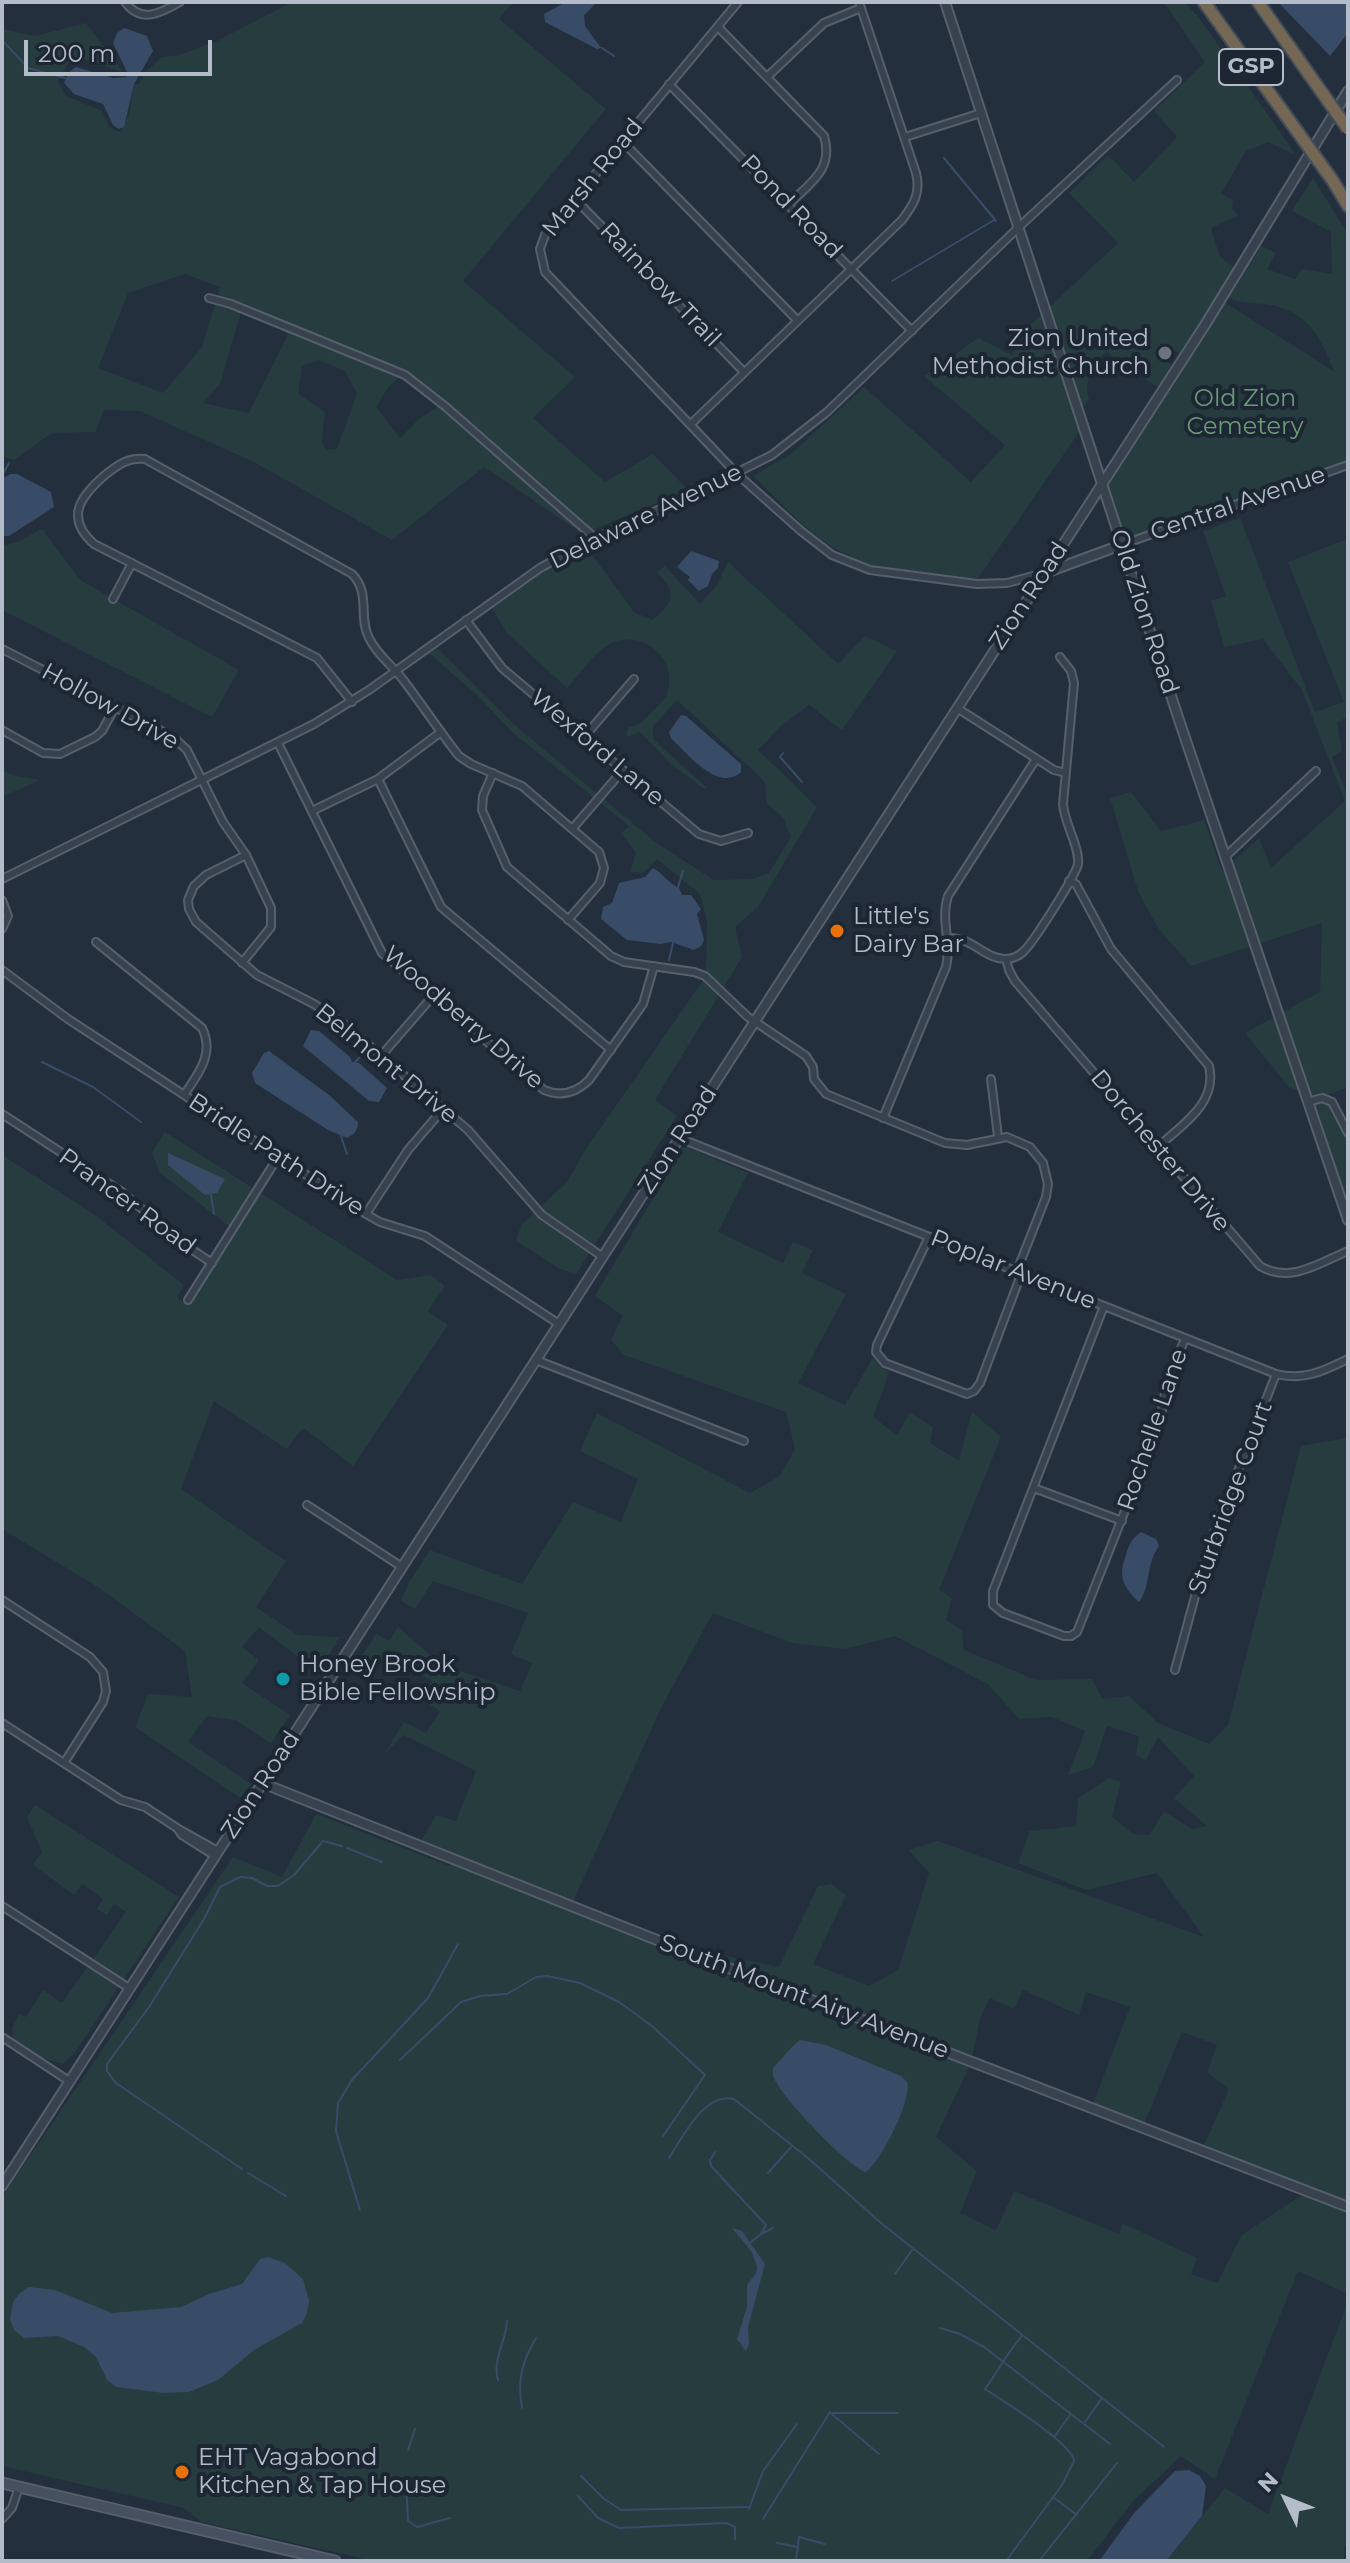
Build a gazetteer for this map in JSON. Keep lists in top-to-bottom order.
{
  "streets": {
    "highway": ["GSP"],
    "street": [
      "Marsh Road",
      "Pond Road",
      "Rainbow Trail",
      "Central Avenue",
      "Delaware Avenue",
      "Zion Road",
      "Old Zion Road",
      "Hollow Drive",
      "Wexford Lane",
      "Woodberry Drive",
      "Belmont Drive",
      "Dorchester Drive",
      "Bridle Path Drive",
      "Prancer Road",
      "Poplar Avenue",
      "Rochelle Lane",
      "Sturbridge Court",
      "South Mount Airy Avenue"
    ]
  },
  "crossings": [
    ["Marsh Road", "Pond Road"],
    ["Marsh Road", "Rainbow Trail"],
    ["Marsh Road", "Central Avenue"],
    ["Marsh Road", "Delaware Avenue"],
    ["Pond Road", "Delaware Avenue"],
    ["Central Avenue", "Delaware Avenue"],
    ["Central Avenue", "Zion Road"],
    ["Central Avenue", "Old Zion Road"],
    ["Delaware Avenue", "Old Zion Road"],
    ["Delaware Avenue", "Hollow Drive"],
    ["Delaware Avenue", "Wexford Lane"],
    ["Delaware Avenue", "Woodberry Drive"],
    ["Zion Road", "Old Zion Road"],
    ["Zion Road", "Belmont Drive"],
    ["Zion Road", "Bridle Path Drive"],
    ["Zion Road", "Poplar Avenue"],
    ["Zion Road", "South Mount Airy Avenue"],
    ["Hollow Drive", "Belmont Drive"],
    ["Poplar Avenue", "Rochelle Lane"],
    ["Poplar Avenue", "Sturbridge Court"]
  ],
  "parks": ["Old Zion Cemetery"],
  "places": [
    "Zion United Methodist Church",
    "Little's Dairy Bar",
    "Honey Brook Bible Fellowship",
    "EHT Vagabond Kitchen & Tap House"
  ],
  "scale_bar": "200 m",
  "north": "top left"
}
